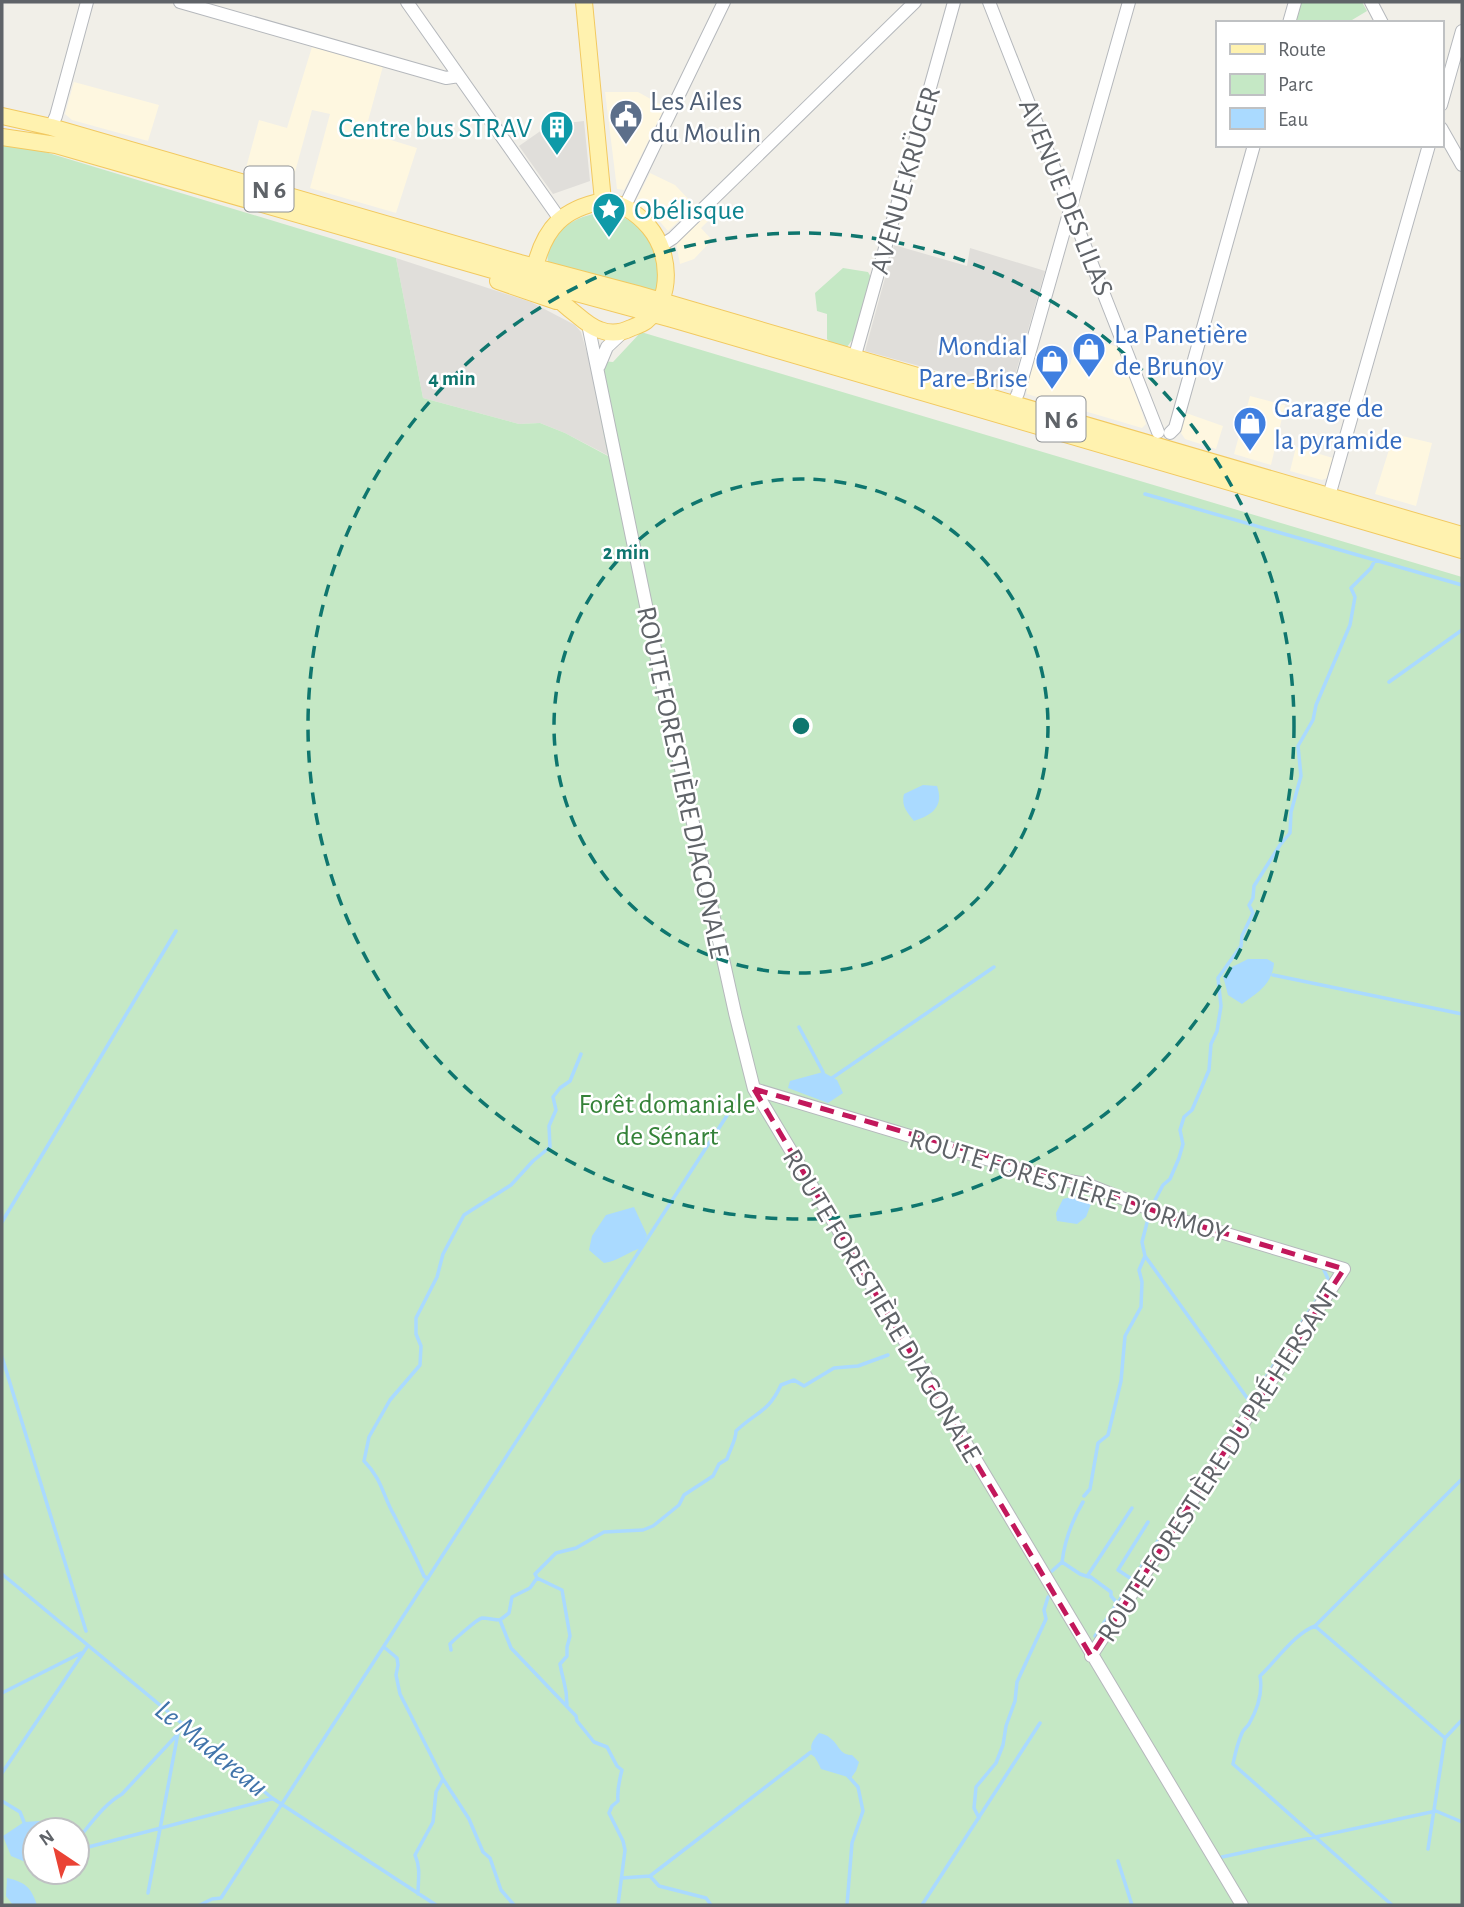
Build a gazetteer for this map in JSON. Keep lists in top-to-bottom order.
{
  "streets": {
    "main road": ["N 6"],
    "street": [
      "AVENUE KRÜGER",
      "AVENUE DES LILAS",
      "ROUTE FORESTIÈRE DIAGONALE",
      "ROUTE FORESTIÈRE D'ORMOY",
      "ROUTE FORESTIÈRE DU PRÉ HERSANT"
    ]
  },
  "crossings": [
    ["AVENUE KRÜGER", "N 6"],
    ["N 6", "AVENUE DES LILAS"],
    ["ROUTE FORESTIÈRE DIAGONALE", "ROUTE FORESTIÈRE D'ORMOY"],
    ["ROUTE FORESTIÈRE DIAGONALE", "ROUTE FORESTIÈRE DU PRÉ HERSANT"],
    ["ROUTE FORESTIÈRE D'ORMOY", "ROUTE FORESTIÈRE DU PRÉ HERSANT"]
  ],
  "water": ["Le Madereau"],
  "parks": ["Forêt domaniale de Sénart"],
  "places": {
    "public building": ["Les Ailes du Moulin"],
    "building": ["Centre bus STRAV"],
    "place": ["Obélisque"],
    "shop": ["La Panetière de Brunoy", "Mondial Pare-Brise", "Garage de la pyramide"]
  },
  "legend": ["Route", "Parc", "Eau"],
  "north": "top left",
  "rings": ["4 min", "2 min"]
}
